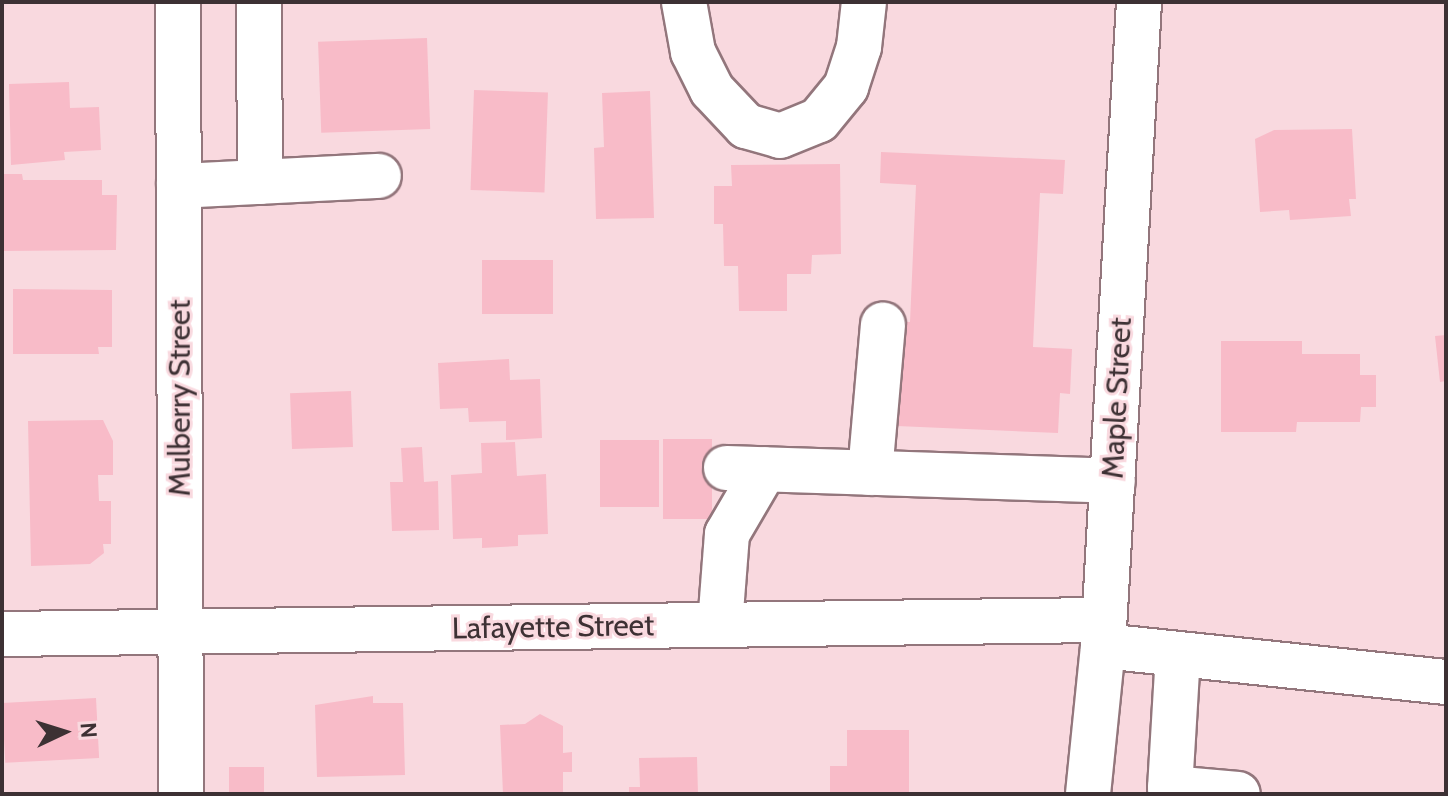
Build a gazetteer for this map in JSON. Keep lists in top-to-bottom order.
{
  "streets": {
    "street": ["Mulberry Street", "Maple Street", "Lafayette Street"]
  },
  "crossings": [
    ["Mulberry Street", "Lafayette Street"],
    ["Maple Street", "Lafayette Street"]
  ],
  "north": "right"
}
